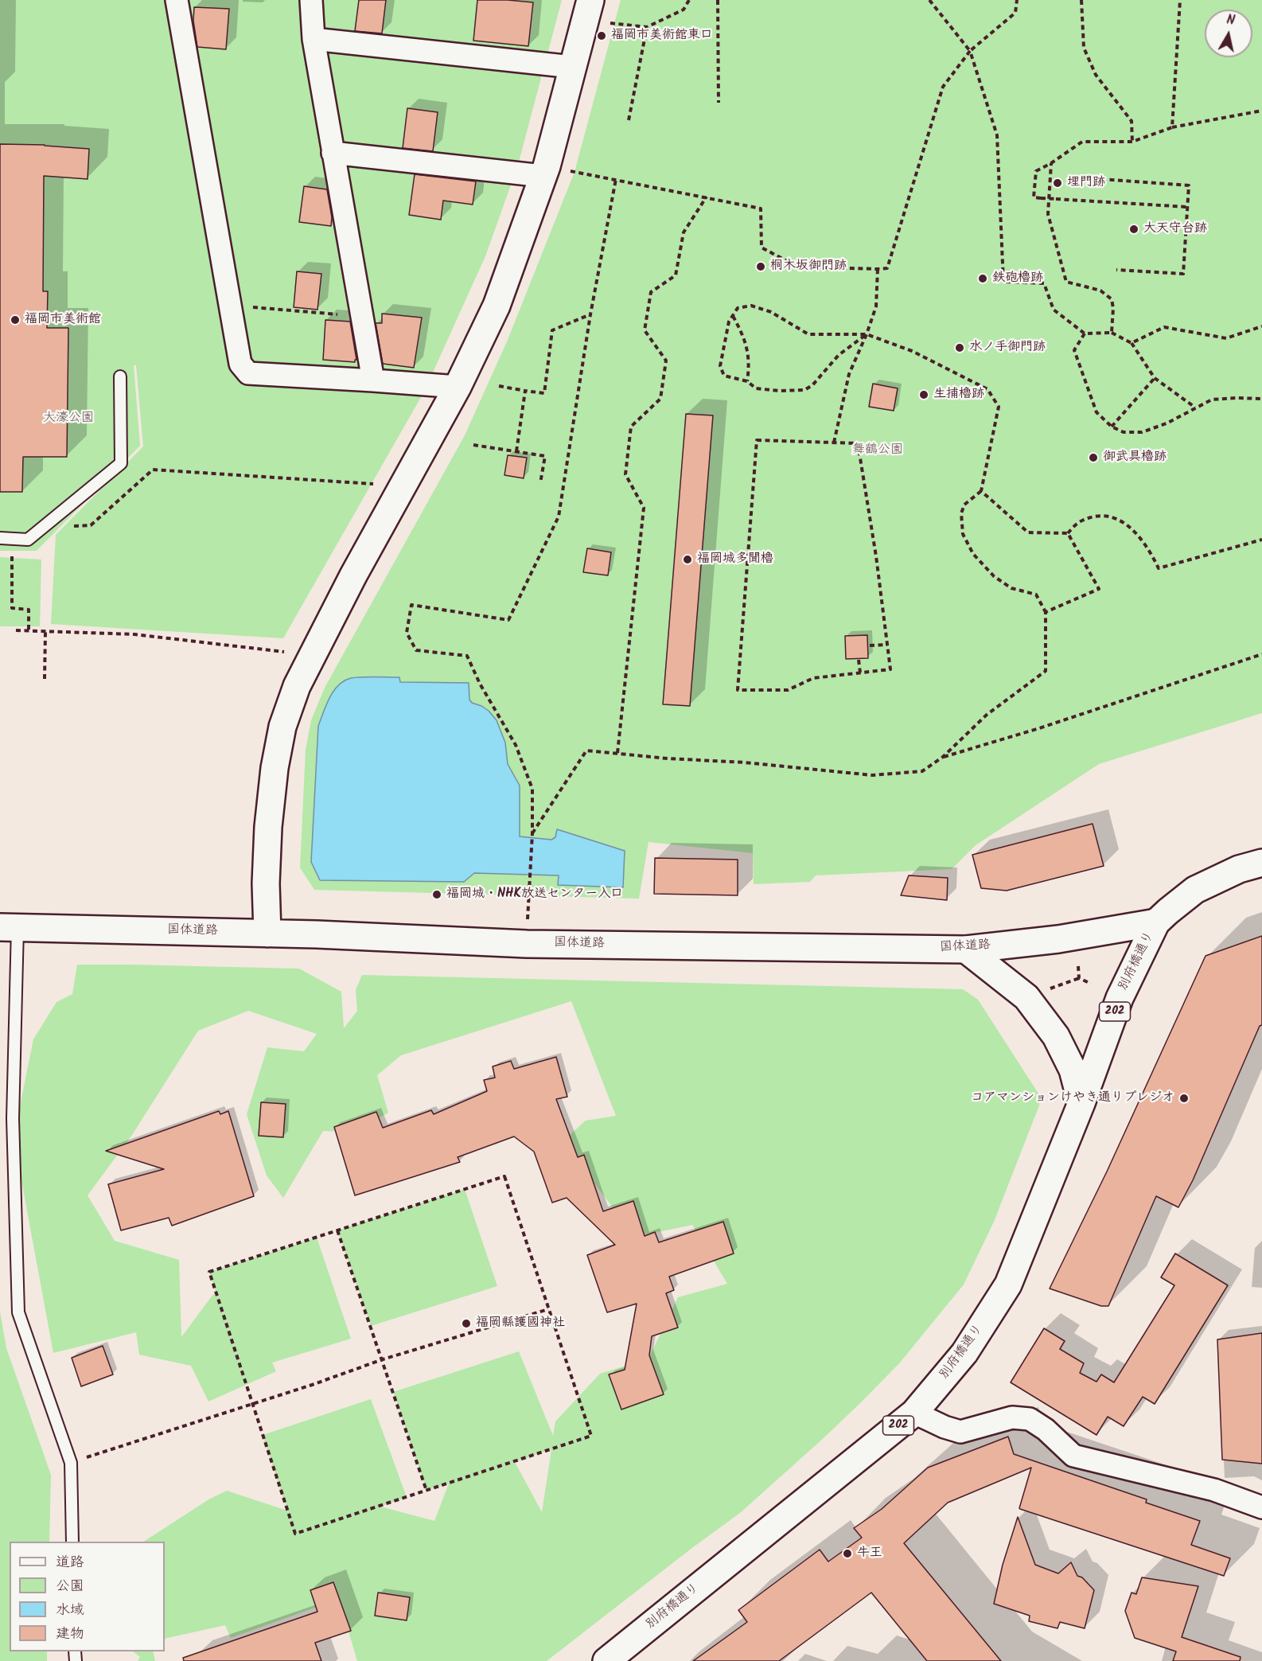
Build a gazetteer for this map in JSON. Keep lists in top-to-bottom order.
{
  "streets": {
    "main road": ["国体道路", "別府橋通り", "202"]
  },
  "crossings": [
    ["国体道路", "別府橋通り"],
    ["国体道路", "202"],
    ["別府橋通り", "202"]
  ],
  "parks": ["大濠公園", "舞鶴公園"],
  "places": [
    "福岡市美術館東口",
    "埋門跡",
    "大天守台跡",
    "桐木坂御門跡",
    "鉄砲櫓跡",
    "福岡市美術館",
    "水ノ手御門跡",
    "生捕櫓跡",
    "御武具櫓跡",
    "福岡城多聞櫓",
    "福岡城・NHK放送センター入口",
    "コアマンションけやき通りプレジオ",
    "福岡縣護國神社",
    "牛王"
  ],
  "legend": [
    "道路",
    "公園",
    "水域",
    "建物"
  ],
  "north": "top"
}
